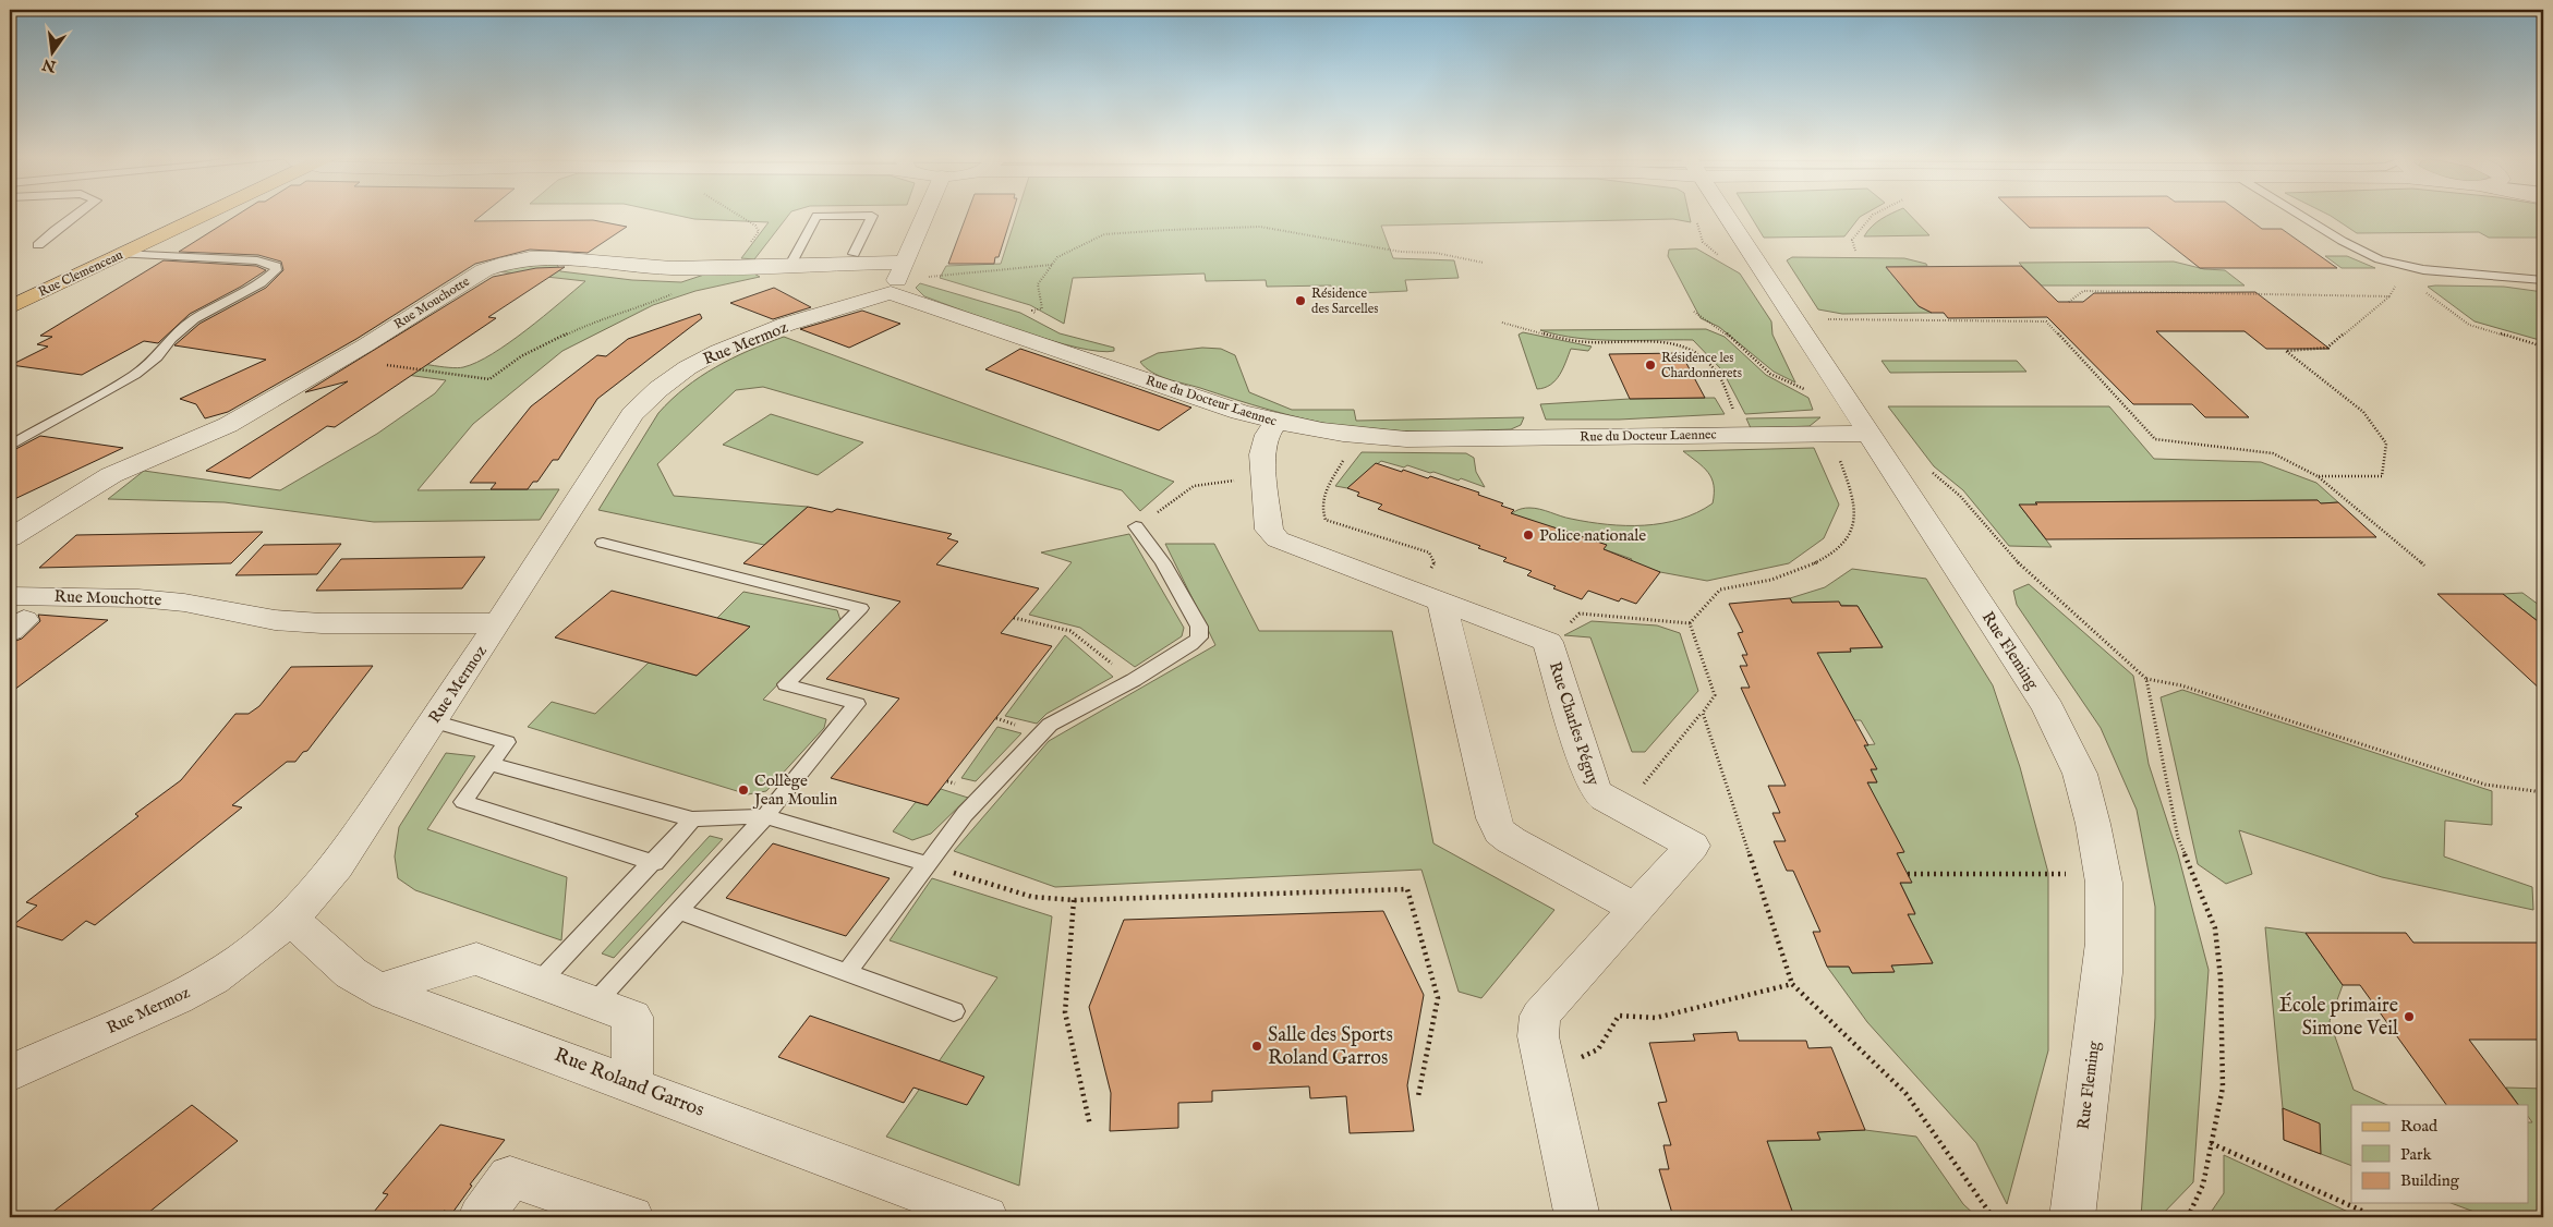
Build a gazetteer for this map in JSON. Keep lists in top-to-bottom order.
{
  "streets": {
    "main road": ["Rue Clemenceau"],
    "street": [
      "Rue Mouchotte",
      "Rue Mermoz",
      "Rue du Docteur Laennec",
      "Rue Fleming",
      "Rue Charles Péguy",
      "Rue Roland Garros"
    ]
  },
  "crossings": [
    ["Rue Mouchotte", "Rue Mermoz"],
    ["Rue Mermoz", "Rue du Docteur Laennec"],
    ["Rue Mermoz", "Rue Roland Garros"],
    ["Rue du Docteur Laennec", "Rue Fleming"],
    ["Rue du Docteur Laennec", "Rue Charles Péguy"]
  ],
  "places": [
    "Résidence des Sarcelles",
    "Résidence les Chardonnerets",
    "Police nationale",
    "Collège Jean Moulin",
    "École primaire Simone Veil",
    "Salle des Sports Roland Garros"
  ],
  "legend": ["Road", "Park", "Building"],
  "north": "bottom"
}
